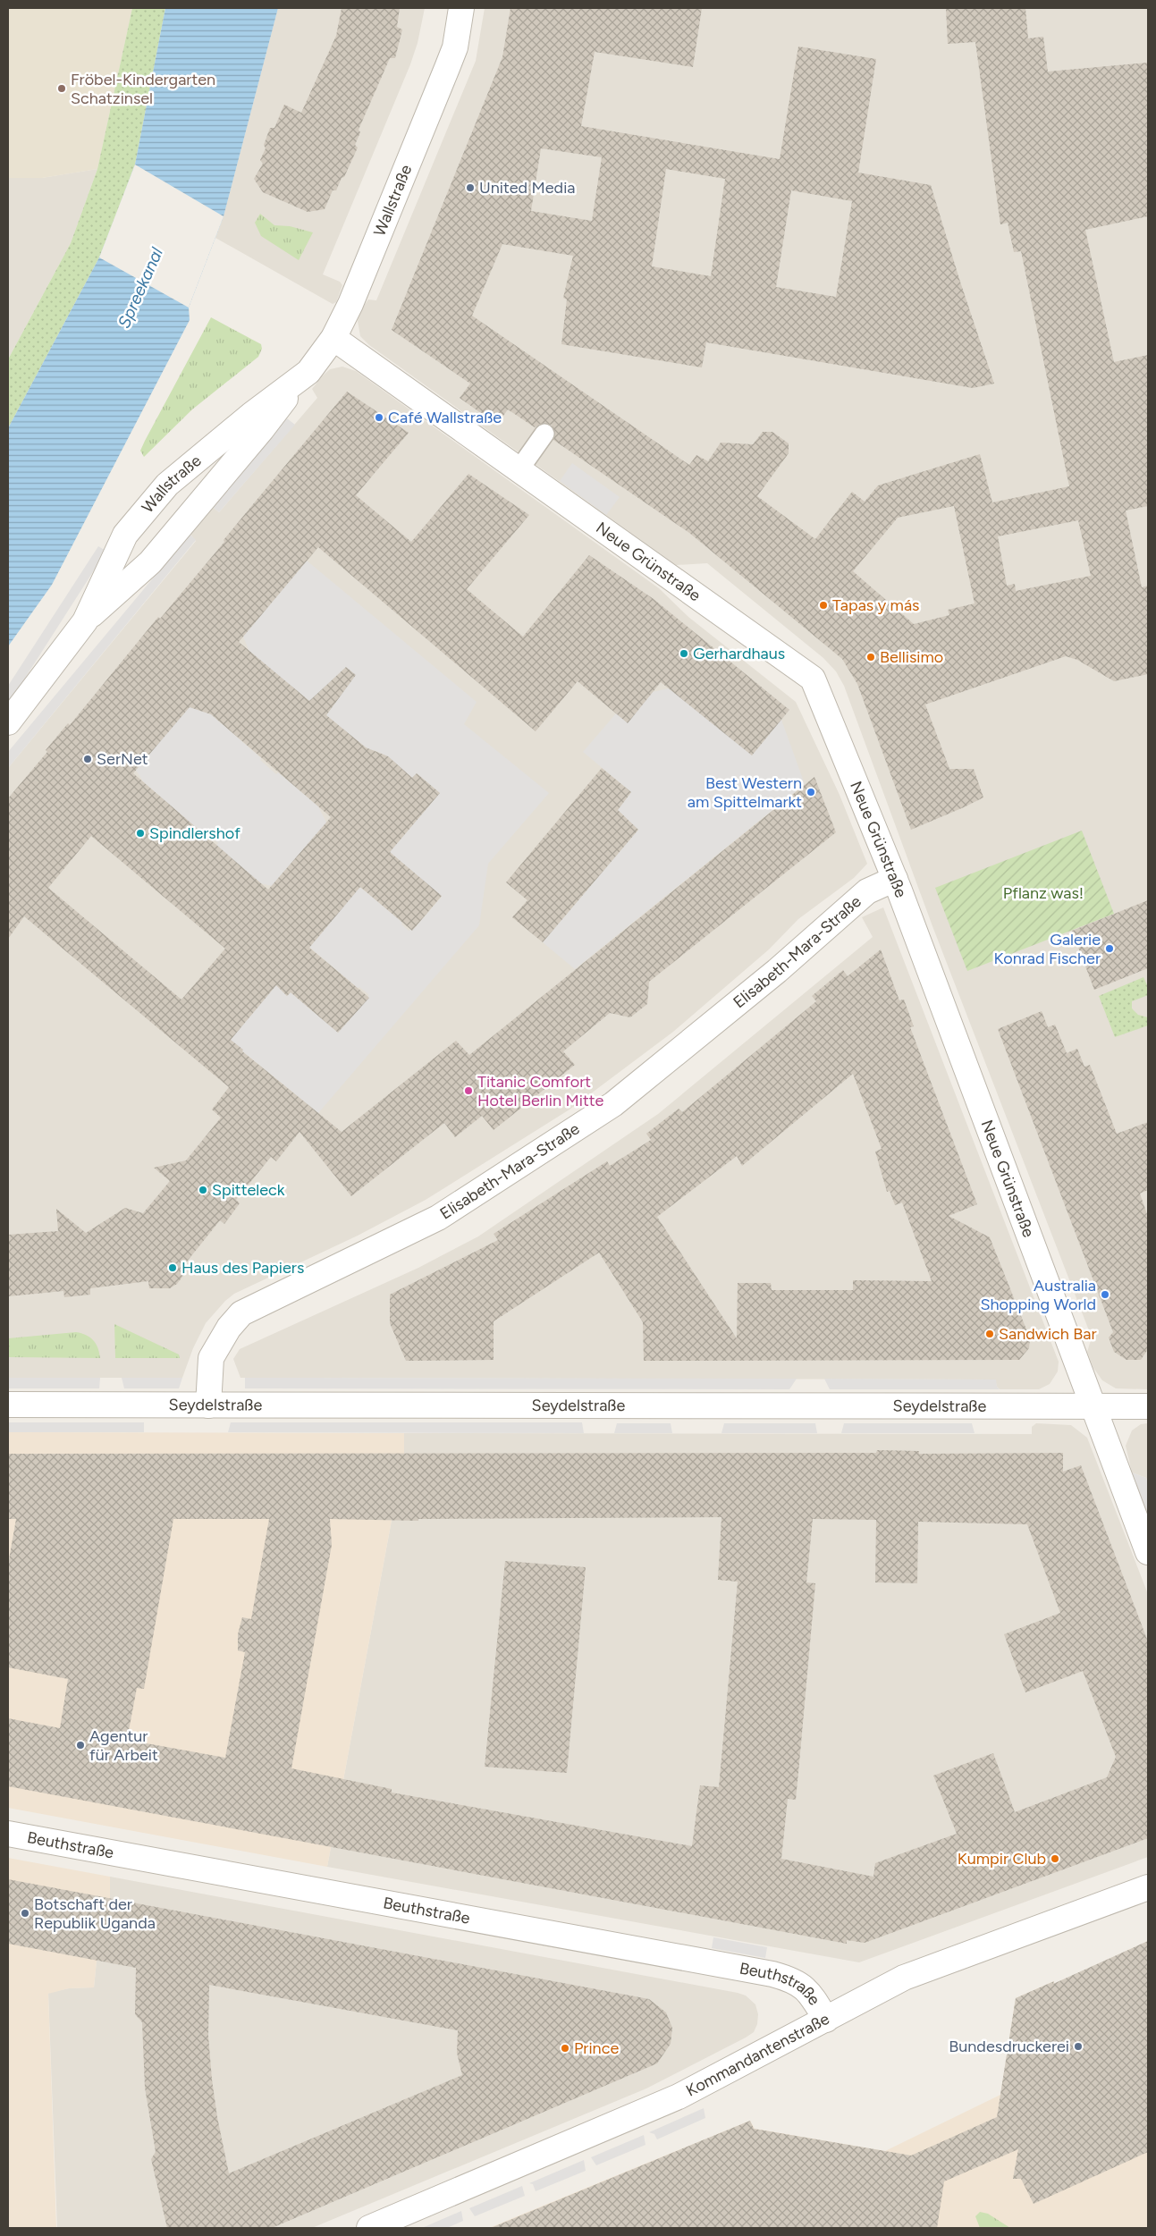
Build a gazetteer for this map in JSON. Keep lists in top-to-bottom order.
{
  "streets": {
    "street": [
      "Wallstraße",
      "Neue Grünstraße",
      "Elisabeth-Mara-Straße",
      "Seydelstraße",
      "Beuthstraße",
      "Kommandantenstraße"
    ]
  },
  "crossings": [
    ["Wallstraße", "Neue Grünstraße"],
    ["Neue Grünstraße", "Elisabeth-Mara-Straße"],
    ["Neue Grünstraße", "Seydelstraße"],
    ["Elisabeth-Mara-Straße", "Seydelstraße"],
    ["Beuthstraße", "Kommandantenstraße"]
  ],
  "water": ["Spreekanal"],
  "parks": ["Pflanz was!"],
  "places": [
    "Fröbel-Kindergarten Schatzinsel",
    "United Media",
    "Café Wallstraße",
    "Tapas y más",
    "Gerhardhaus",
    "Bellisimo",
    "SerNet",
    "Best Western am Spittelmarkt",
    "Spindlershof",
    "Galerie Konrad Fischer",
    "Titanic Comfort Hotel Berlin Mitte",
    "Spitteleck",
    "Haus des Papiers",
    "Australia Shopping World",
    "Sandwich Bar",
    "Agentur für Arbeit",
    "Kumpir Club",
    "Botschaft der Republik Uganda",
    "Bundesdruckerei",
    "Prince"
  ]
}
